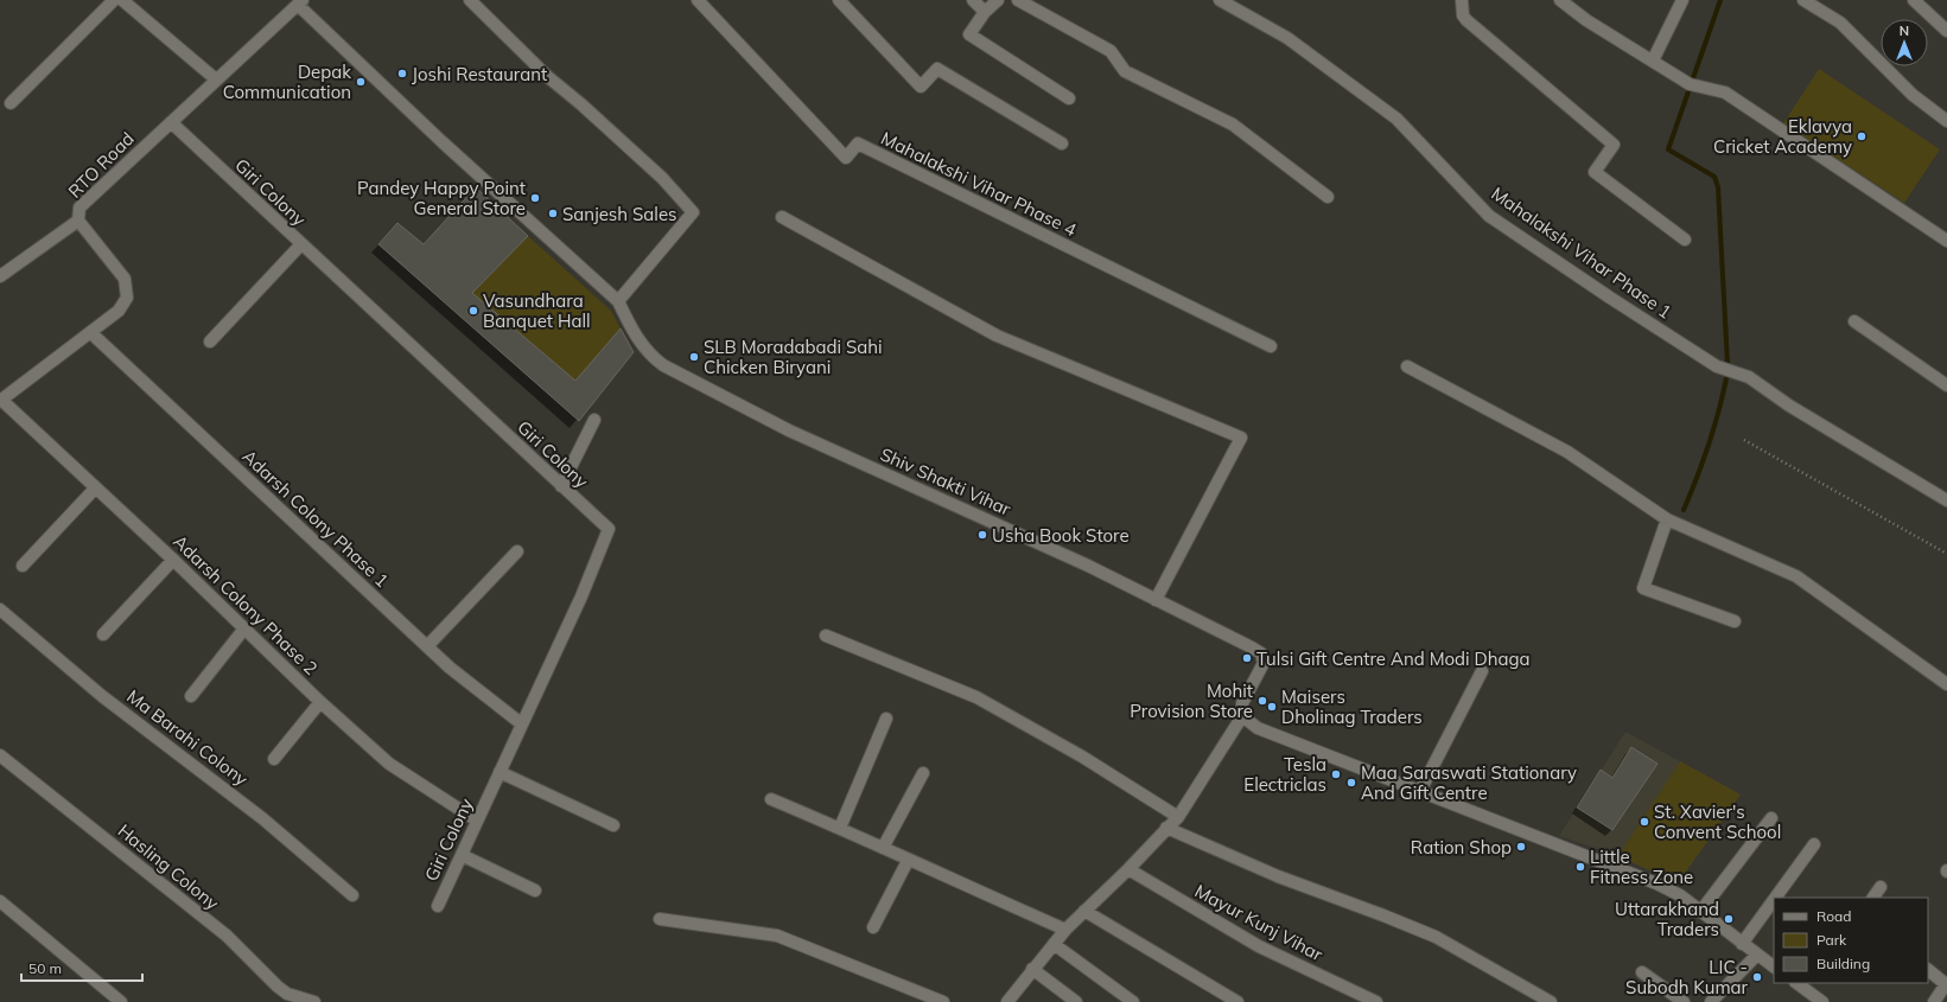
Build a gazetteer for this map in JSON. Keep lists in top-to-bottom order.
{
  "streets": {
    "street": [
      "RTO Road",
      "Mahalakshi Vihar Phase 4",
      "Giri Colony",
      "Mahalakshi Vihar Phase 1",
      "Shiv Shakti Vihar",
      "Adarsh Colony Phase 1",
      "Adarsh Colony Phase 2",
      "Ma Barahi Colony",
      "Hasling Colony",
      "Mayur Kunj Vihar"
    ]
  },
  "crossings": [
    ["RTO Road", "Giri Colony"],
    ["RTO Road", "Shiv Shakti Vihar"],
    ["RTO Road", "Adarsh Colony Phase 1"],
    ["RTO Road", "Adarsh Colony Phase 2"],
    ["Giri Colony", "Adarsh Colony Phase 1"],
    ["Giri Colony", "Adarsh Colony Phase 2"]
  ],
  "places": [
    "Joshi Restaurant",
    "Depak Communication",
    "Eklavya Cricket Academy",
    "Pandey Happy Point General Store",
    "Sanjesh Sales",
    "Vasundhara Banquet Hall",
    "SLB Moradabadi Sahi Chicken Biryani",
    "Usha Book Store",
    "Tulsi Gift Centre And Modi Dhaga",
    "Mohit Provision Store",
    "Maisers Dholinag Traders",
    "Tesla Electriclas",
    "Maa Saraswati Stationary And Gift Centre",
    "St. Xavier's Convent School",
    "Ration Shop",
    "Little Fitness Zone",
    "Uttarakhand Traders",
    "LIC - Subodh Kumar"
  ],
  "legend": ["Road", "Park", "Building"],
  "scale_bar": "50 m",
  "north": "top"
}
